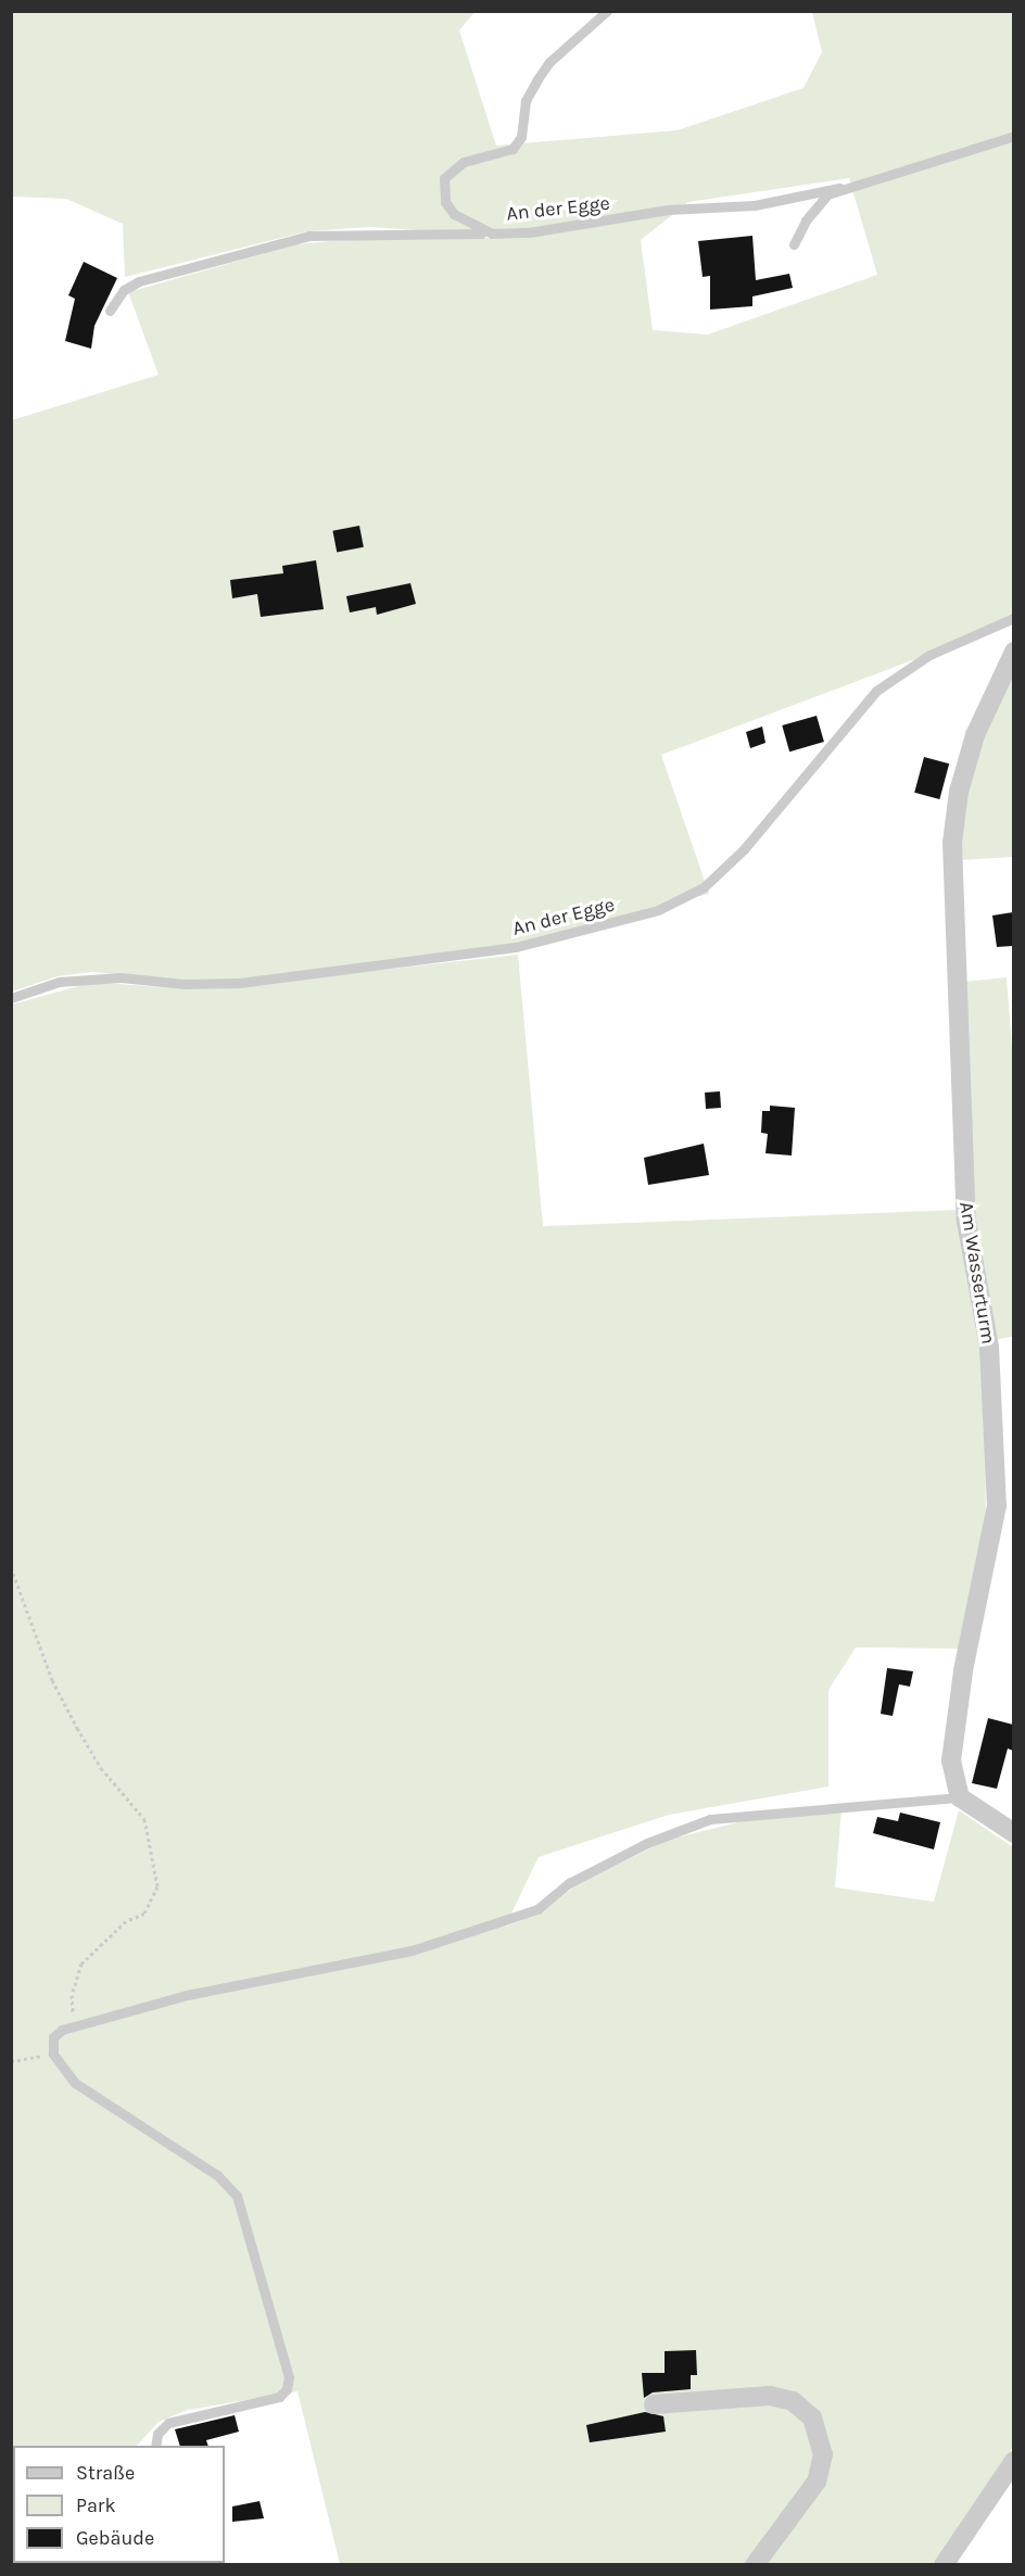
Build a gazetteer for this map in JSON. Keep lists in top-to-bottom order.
{
  "streets": {
    "street": ["Am Wasserturm"],
    "lane": ["An der Egge"]
  },
  "legend": ["Straße", "Park", "Gebäude"]
}
